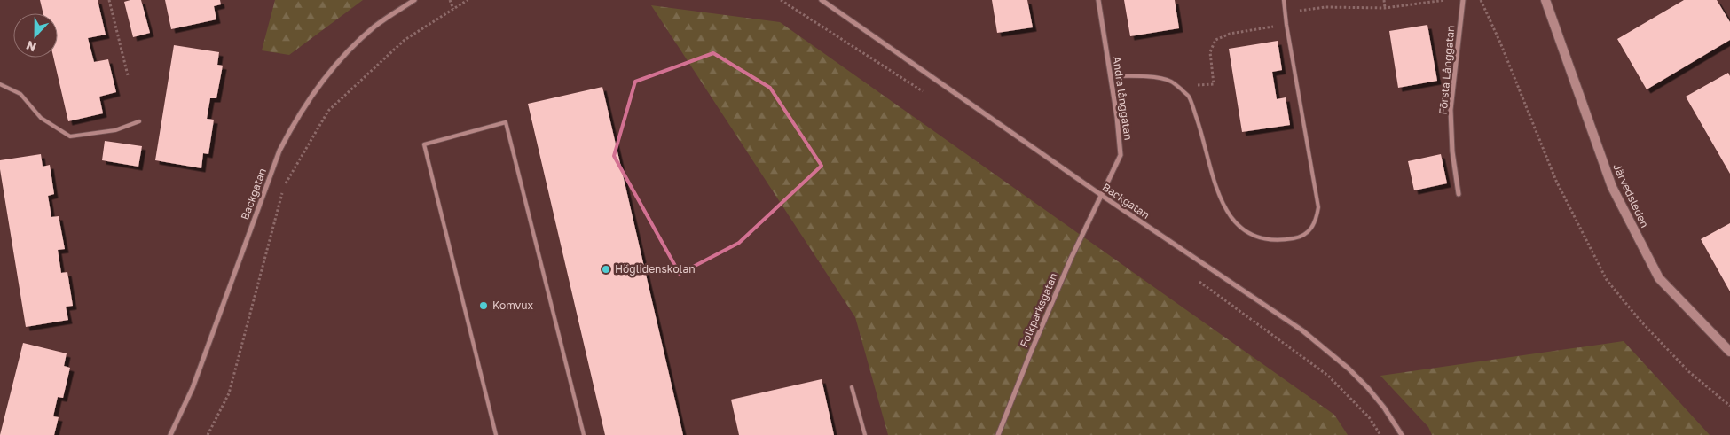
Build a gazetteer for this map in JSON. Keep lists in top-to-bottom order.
{
  "streets": {
    "main road": ["Järvedsleden"],
    "street": [
      "Första Långgatan",
      "Andra långgatan",
      "Backgatan",
      "Folkparksgatan"
    ]
  },
  "crossings": [
    ["Andra långgatan", "Backgatan"],
    ["Andra långgatan", "Folkparksgatan"],
    ["Backgatan", "Folkparksgatan"]
  ],
  "places": ["Höglidenskolan", "Komvux"],
  "north": "bottom"
}
